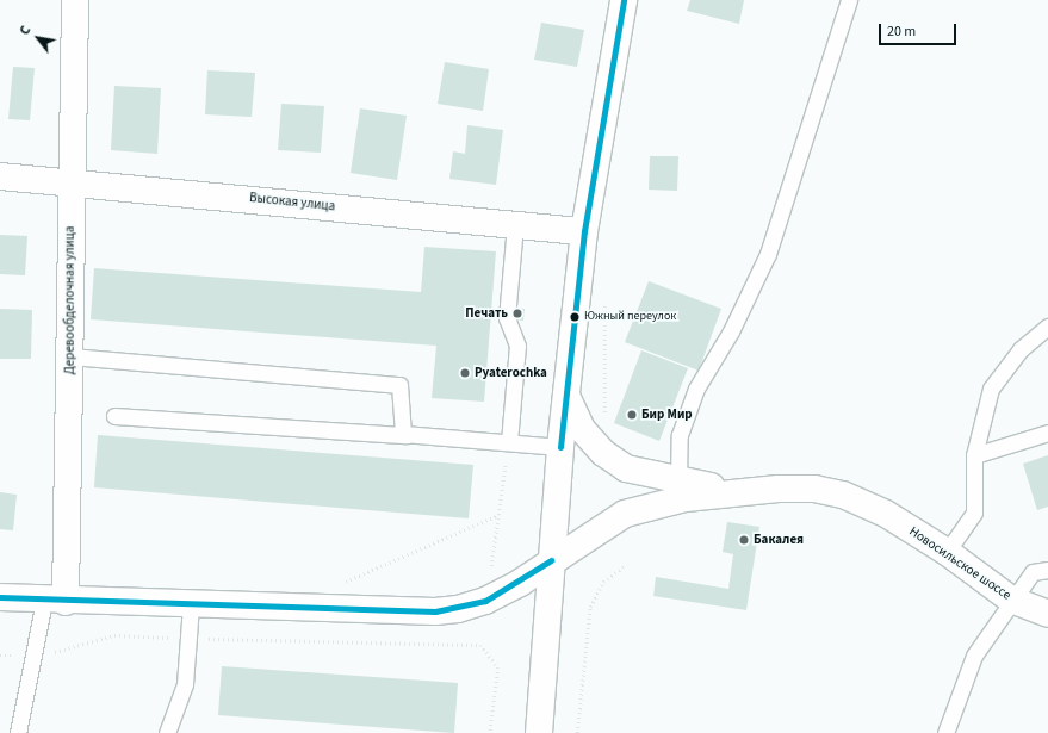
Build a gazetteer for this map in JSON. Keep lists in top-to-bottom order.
{
  "streets": {
    "street": ["Высокая улица", "Деревообделочная улица", "Новосильское шоссе"]
  },
  "crossings": [
    ["Высокая улица", "Деревообделочная улица"],
    ["Деревообделочная улица", "Новосильское шоссе"]
  ],
  "places": [
    "Печать",
    "Южный переулок",
    "Pyaterochka",
    "Бир Мир",
    "Бакалея"
  ],
  "scale_bar": "20 m",
  "north": "top left"
}
